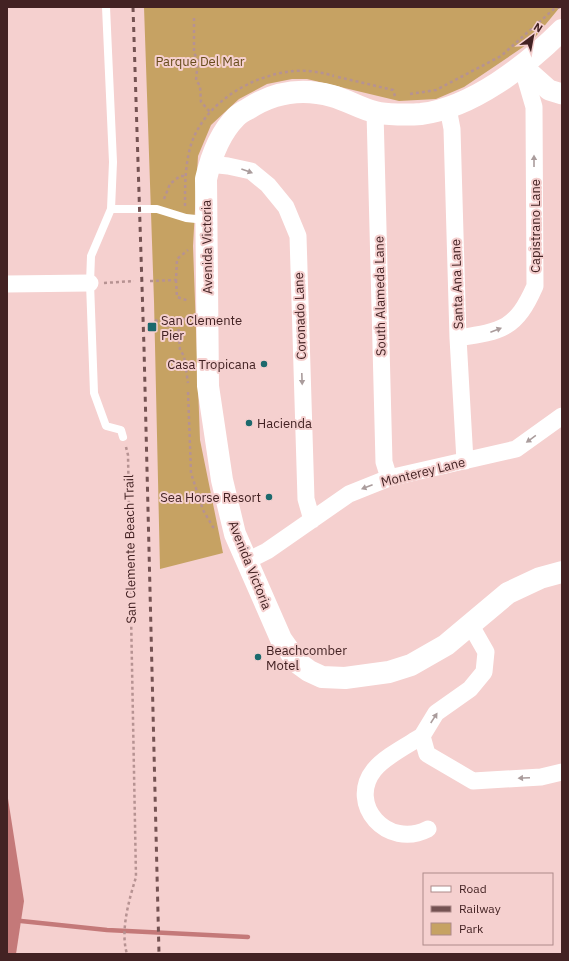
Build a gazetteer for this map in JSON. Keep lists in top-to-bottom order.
{
  "streets": {
    "main road": ["Avenida Victoria"],
    "street": [
      "Capistrano Lane",
      "Santa Ana Lane",
      "South Alameda Lane",
      "Coronado Lane",
      "Monterey Lane"
    ],
    "path": ["San Clemente Beach Trail"]
  },
  "crossings": [
    ["Capistrano Lane", "Avenida Victoria"],
    ["Capistrano Lane", "Santa Ana Lane"],
    ["Avenida Victoria", "Santa Ana Lane"],
    ["Avenida Victoria", "South Alameda Lane"],
    ["Avenida Victoria", "Coronado Lane"],
    ["Avenida Victoria", "Monterey Lane"],
    ["Santa Ana Lane", "Monterey Lane"],
    ["South Alameda Lane", "Monterey Lane"],
    ["Coronado Lane", "Monterey Lane"]
  ],
  "one_way": ["Capistrano Lane", "Coronado Lane", "Monterey Lane"],
  "parks": ["Parque Del Mar"],
  "places": {
    "transit": ["San Clemente Pier"],
    "other": [
      "Casa Tropicana",
      "Hacienda",
      "Sea Horse Resort",
      "Beachcomber Motel"
    ]
  },
  "legend": ["Road", "Railway", "Park"],
  "north": "top right"
}
